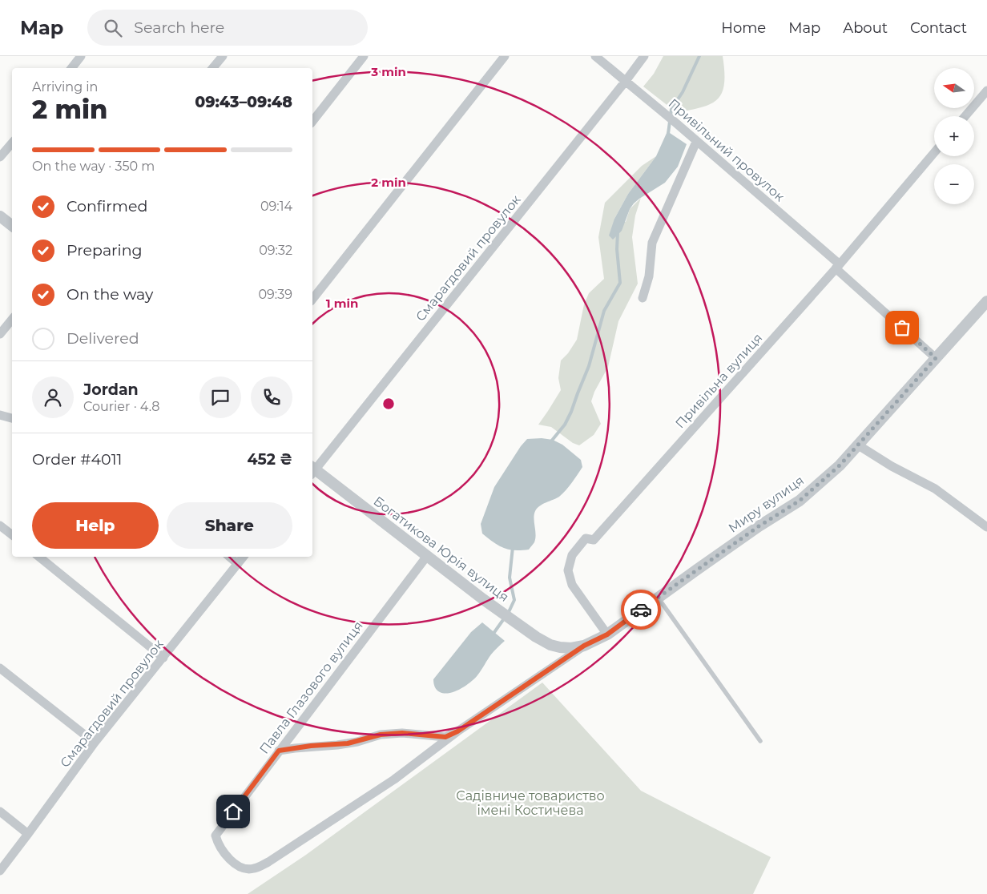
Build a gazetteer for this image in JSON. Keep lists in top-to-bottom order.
{
  "streets": {
    "street": [
      "Привільний провулок",
      "Смарагдовий провулок",
      "Привільна вулиця",
      "Миру вулиця",
      "Богатикова Юрія вулиця",
      "Павла Глазового вулиця"
    ]
  },
  "crossings": [
    ["Привільний провулок", "Смарагдовий провулок"],
    ["Привільний провулок", "Привільна вулиця"],
    ["Привільний провулок", "Миру вулиця"],
    ["Привільна вулиця", "Миру вулиця"],
    ["Миру вулиця", "Богатикова Юрія вулиця"],
    ["Богатикова Юрія вулиця", "Павла Глазового вулиця"]
  ],
  "parks": ["Садівниче товариство імені Костичева"],
  "north": "left",
  "page": {
    "header": "Map",
    "search": "Search here",
    "nav": [
      "Home",
      "Map",
      "About",
      "Contact"
    ],
    "map_buttons": ["+", "−"],
    "heading": ["2 min", "Arriving in", "09:43–09:48"],
    "panel": [
      "Jordan",
      "Courier · 4.8",
      "Order #4011",
      "452 ₴"
    ],
    "bar": "On the way · 350 m",
    "list": [
      ["Confirmed", "09:14"],
      ["Preparing", "09:32"],
      ["On the way", "09:39"],
      "Delivered"
    ],
    "buttons": ["Help", "Share"]
  },
  "rings": ["3 min", "2 min", "1 min"]
}
